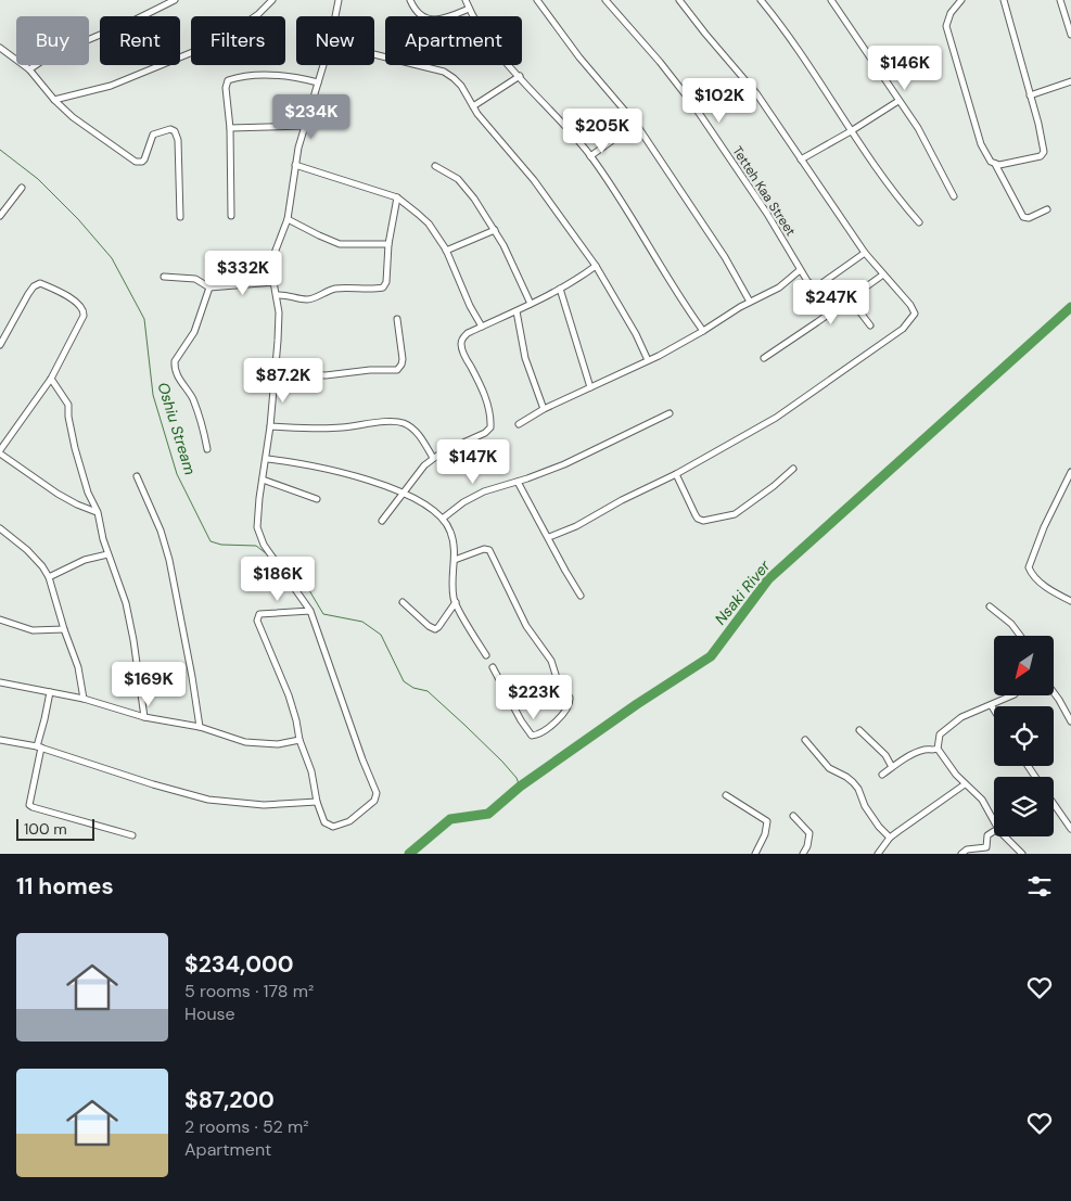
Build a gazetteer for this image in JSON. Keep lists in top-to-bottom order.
{
  "streets": {
    "street": ["Tetteh Kaa Street"]
  },
  "water": ["Oshiu Stream", "Nsaki River"],
  "scale_bar": "100 m",
  "north": "bottom left",
  "page": {
    "chip": [
      "Buy",
      "Rent",
      "Filters",
      "New",
      "Apartment"
    ],
    "price": [
      "$146K",
      "$102K",
      "$234K",
      "$205K",
      "$332K",
      "$247K",
      "$87.2K",
      "$147K",
      "$186K",
      "$169K",
      "$223K"
    ],
    "scale": "100 m",
    "heading": "11 homes",
    "list": [
      {
        "name": "$234,000",
        "note": "5 rooms · 178 m² · House"
      },
      {
        "name": "$87,200",
        "note": "2 rooms · 52 m² · Apartment"
      }
    ]
  }
}
